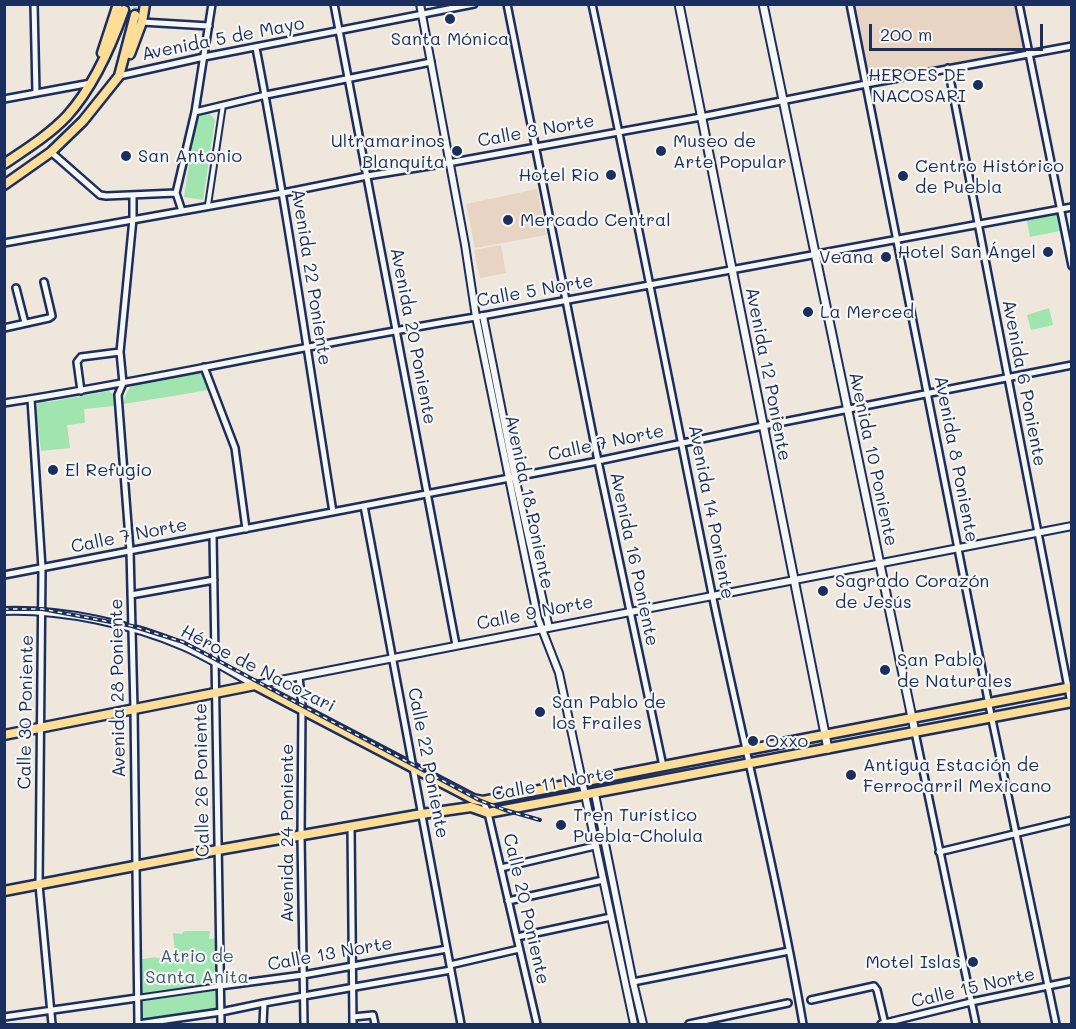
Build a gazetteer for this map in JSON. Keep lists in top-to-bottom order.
{
  "streets": {
    "main road": [
      "Avenida 12 Poniente",
      "Avenida 10 Poniente",
      "Calle 9 Norte",
      "Héroe de Nacozari",
      "Calle 11 Norte"
    ],
    "street": [
      "Avenida 5 de Mayo",
      "Calle 3 Norte",
      "Avenida 22 Poniente",
      "Calle 5 Norte",
      "Avenida 20 Poniente",
      "Avenida 6 Poniente",
      "Calle 7 Norte",
      "Avenida 8 Poniente",
      "Avenida 18 Poniente",
      "Avenida 14 Poniente",
      "Avenida 16 Poniente",
      "Avenida 28 Poniente",
      "Calle 30 Poniente",
      "Calle 22 Poniente",
      "Calle 26 Poniente",
      "Avenida 24 Poniente",
      "Calle 20 Poniente",
      "Calle 13 Norte",
      "Calle 15 Norte"
    ]
  },
  "crossings": [
    ["Avenida 5 de Mayo", "Avenida 22 Poniente"],
    ["Avenida 5 de Mayo", "Avenida 20 Poniente"],
    ["Avenida 5 de Mayo", "Avenida 18 Poniente"],
    ["Calle 3 Norte", "Avenida 22 Poniente"],
    ["Calle 3 Norte", "Avenida 20 Poniente"],
    ["Calle 3 Norte", "Avenida 12 Poniente"],
    ["Calle 3 Norte", "Avenida 6 Poniente"],
    ["Calle 3 Norte", "Avenida 10 Poniente"],
    ["Calle 3 Norte", "Avenida 8 Poniente"],
    ["Calle 3 Norte", "Avenida 18 Poniente"],
    ["Calle 3 Norte", "Avenida 14 Poniente"],
    ["Calle 3 Norte", "Avenida 16 Poniente"],
    ["Calle 3 Norte", "Avenida 28 Poniente"],
    ["Avenida 22 Poniente", "Calle 5 Norte"],
    ["Avenida 22 Poniente", "Calle 7 Norte"],
    ["Calle 5 Norte", "Avenida 20 Poniente"],
    ["Calle 5 Norte", "Avenida 12 Poniente"],
    ["Calle 5 Norte", "Avenida 6 Poniente"],
    ["Calle 5 Norte", "Avenida 10 Poniente"],
    ["Calle 5 Norte", "Avenida 8 Poniente"],
    ["Calle 5 Norte", "Avenida 18 Poniente"],
    ["Calle 5 Norte", "Avenida 14 Poniente"],
    ["Calle 5 Norte", "Avenida 16 Poniente"],
    ["Calle 5 Norte", "Avenida 28 Poniente"],
    ["Calle 5 Norte", "Calle 30 Poniente"],
    ["Avenida 20 Poniente", "Calle 7 Norte"],
    ["Avenida 20 Poniente", "Calle 9 Norte"],
    ["Avenida 12 Poniente", "Calle 7 Norte"],
    ["Avenida 12 Poniente", "Calle 9 Norte"],
    ["Avenida 12 Poniente", "Calle 11 Norte"],
    ["Avenida 6 Poniente", "Calle 7 Norte"],
    ["Avenida 6 Poniente", "Calle 9 Norte"],
    ["Avenida 6 Poniente", "Calle 11 Norte"],
    ["Calle 7 Norte", "Avenida 10 Poniente"],
    ["Calle 7 Norte", "Avenida 8 Poniente"],
    ["Calle 7 Norte", "Avenida 18 Poniente"],
    ["Calle 7 Norte", "Avenida 14 Poniente"],
    ["Calle 7 Norte", "Avenida 16 Poniente"],
    ["Calle 7 Norte", "Avenida 28 Poniente"],
    ["Calle 7 Norte", "Calle 30 Poniente"],
    ["Calle 7 Norte", "Calle 22 Poniente"],
    ["Calle 7 Norte", "Calle 26 Poniente"],
    ["Avenida 10 Poniente", "Calle 9 Norte"],
    ["Avenida 10 Poniente", "Calle 11 Norte"],
    ["Avenida 10 Poniente", "Calle 15 Norte"],
    ["Avenida 8 Poniente", "Calle 9 Norte"],
    ["Avenida 8 Poniente", "Calle 11 Norte"],
    ["Avenida 8 Poniente", "Calle 15 Norte"],
    ["Avenida 18 Poniente", "Calle 9 Norte"],
    ["Avenida 18 Poniente", "Calle 11 Norte"],
    ["Avenida 14 Poniente", "Calle 9 Norte"],
    ["Avenida 14 Poniente", "Calle 11 Norte"],
    ["Avenida 16 Poniente", "Calle 9 Norte"],
    ["Avenida 16 Poniente", "Calle 11 Norte"],
    ["Calle 9 Norte", "Héroe de Nacozari"],
    ["Calle 9 Norte", "Avenida 28 Poniente"],
    ["Calle 9 Norte", "Calle 30 Poniente"],
    ["Calle 9 Norte", "Calle 22 Poniente"],
    ["Calle 9 Norte", "Calle 26 Poniente"],
    ["Calle 9 Norte", "Avenida 24 Poniente"],
    ["Héroe de Nacozari", "Avenida 28 Poniente"],
    ["Héroe de Nacozari", "Calle 30 Poniente"],
    ["Héroe de Nacozari", "Calle 22 Poniente"],
    ["Héroe de Nacozari", "Calle 26 Poniente"],
    ["Héroe de Nacozari", "Calle 11 Norte"],
    ["Héroe de Nacozari", "Avenida 24 Poniente"],
    ["Héroe de Nacozari", "Calle 20 Poniente"],
    ["Avenida 28 Poniente", "Calle 11 Norte"],
    ["Avenida 28 Poniente", "Calle 13 Norte"],
    ["Calle 30 Poniente", "Calle 11 Norte"],
    ["Calle 30 Poniente", "Calle 13 Norte"],
    ["Calle 22 Poniente", "Calle 11 Norte"],
    ["Calle 22 Poniente", "Calle 13 Norte"],
    ["Calle 26 Poniente", "Calle 11 Norte"],
    ["Calle 26 Poniente", "Calle 13 Norte"],
    ["Calle 11 Norte", "Avenida 24 Poniente"],
    ["Calle 11 Norte", "Calle 20 Poniente"],
    ["Avenida 24 Poniente", "Calle 13 Norte"],
    ["Calle 20 Poniente", "Calle 13 Norte"]
  ],
  "parks": ["Atrio de Santa Anita"],
  "places": [
    "Santa Mónica",
    "HEROES DE NACOSARI",
    "Ultramarinos Blanquita",
    "Museo de Arte Popular",
    "San Antonio",
    "Hotel Rio",
    "Centro Histórico de Puebla",
    "Mercado Central",
    "Hotel San Ángel",
    "Veana",
    "La Merced",
    "El Refugio",
    "Sagrado Corazón de Jesús",
    "San Pablo de Naturales",
    "San Pablo de los Frailes",
    "Oxxo",
    "Antigua Estación de Ferrocarril Mexicano",
    "Tren Turístico Puebla-Cholula",
    "Motel Islas"
  ],
  "scale_bar": "200 m"
}
